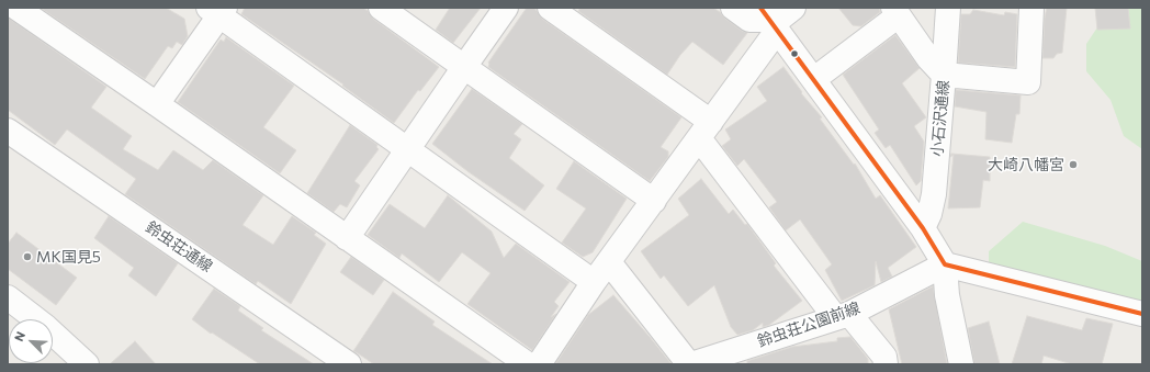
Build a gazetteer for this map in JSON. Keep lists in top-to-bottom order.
{
  "streets": {
    "street": ["小石沢通線", "鈴虫荘通線", "鈴虫荘公園前線"]
  },
  "places": ["大崎八幡宮", "MK国見5"],
  "north": "top left"
}
